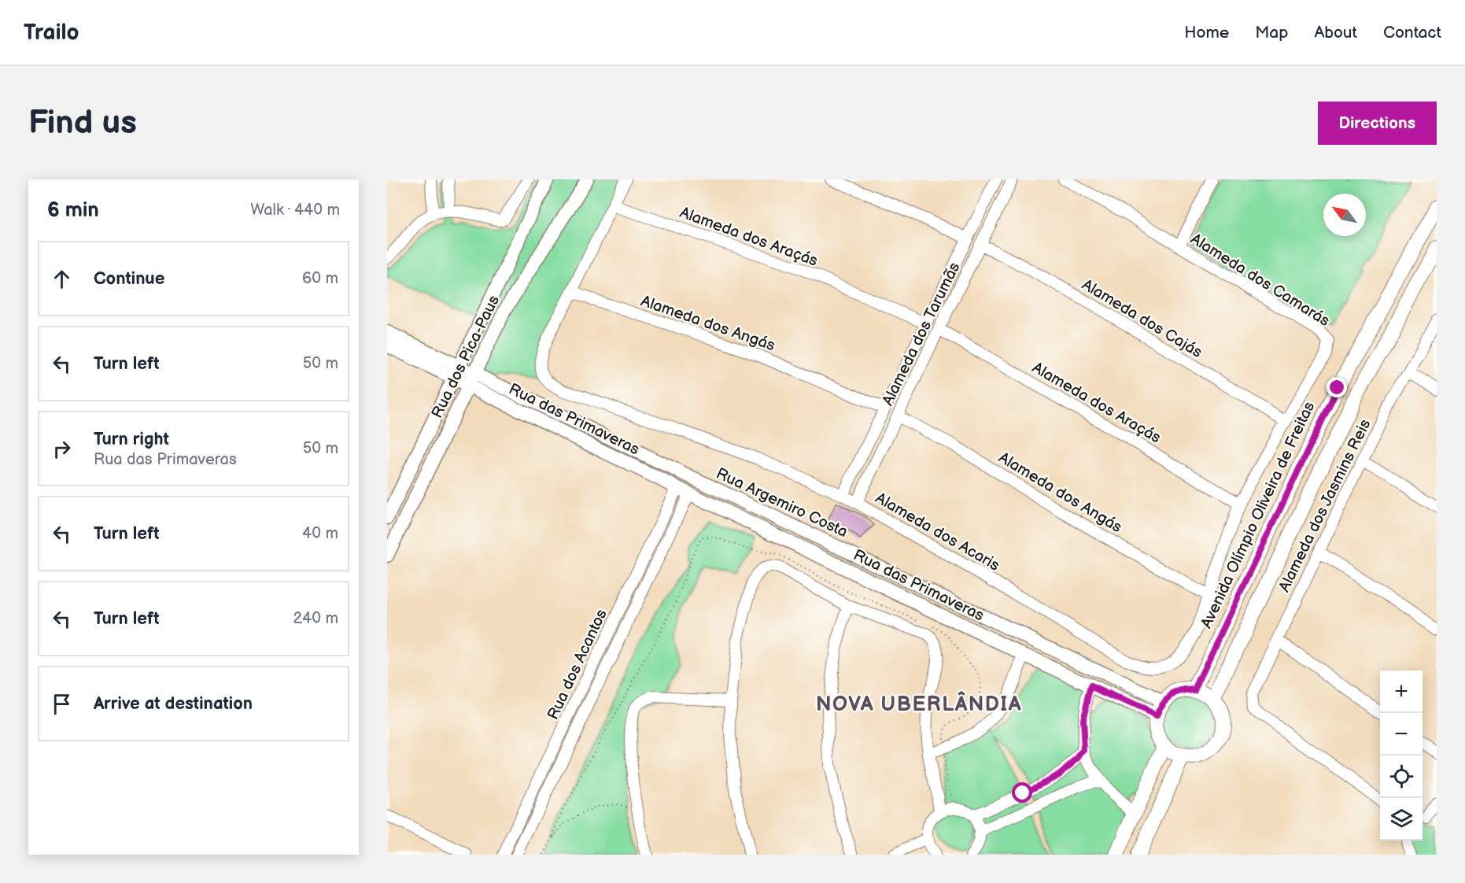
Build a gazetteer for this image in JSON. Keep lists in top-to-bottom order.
{
  "streets": {
    "main road": ["Avenida Olímpio Oliveira de Freitas"],
    "street": [
      "Alameda dos Araçás",
      "Alameda dos Camarás",
      "Alameda dos Cajás",
      "Alameda dos Angás",
      "Alameda dos Tarumãs",
      "Rua dos Pica-Paus",
      "Rua das Primaveras",
      "Rua Argemiro Costa",
      "Alameda dos Jasmins Reis",
      "Alameda dos Acaris",
      "Rua dos Acantos"
    ]
  },
  "crossings": [
    ["Alameda dos Araçás", "Alameda dos Camarás"],
    ["Alameda dos Araçás", "Alameda dos Tarumãs"],
    ["Alameda dos Araçás", "Alameda dos Acaris"],
    ["Alameda dos Camarás", "Alameda dos Cajás"],
    ["Alameda dos Camarás", "Alameda dos Acaris"],
    ["Alameda dos Cajás", "Alameda dos Tarumãs"],
    ["Alameda dos Angás", "Alameda dos Tarumãs"],
    ["Alameda dos Angás", "Alameda dos Acaris"],
    ["Alameda dos Tarumãs", "Alameda dos Acaris"],
    ["Rua dos Pica-Paus", "Rua das Primaveras"],
    ["Rua dos Pica-Paus", "Rua Argemiro Costa"],
    ["Rua das Primaveras", "Rua Argemiro Costa"],
    ["Rua das Primaveras", "Avenida Olímpio Oliveira de Freitas"],
    ["Rua das Primaveras", "Rua dos Acantos"],
    ["Rua Argemiro Costa", "Avenida Olímpio Oliveira de Freitas"]
  ],
  "districts": ["NOVA UBERLÂNDIA"],
  "north": "top left",
  "page": {
    "header": "Trailo",
    "nav": [
      "Home",
      "Map",
      "About",
      "Contact"
    ],
    "buttons": "Directions",
    "title": "Find us",
    "heading": ["6 min", "Walk · 440 m"],
    "list": [
      ["Continue", "60 m"],
      ["Turn left", "50 m"],
      ["Turn right", "Rua das Primaveras", "50 m"],
      ["Turn left", "40 m"],
      ["Turn left", "240 m"],
      "Arrive at destination"
    ],
    "map_buttons": ["+", "−"]
  }
}
